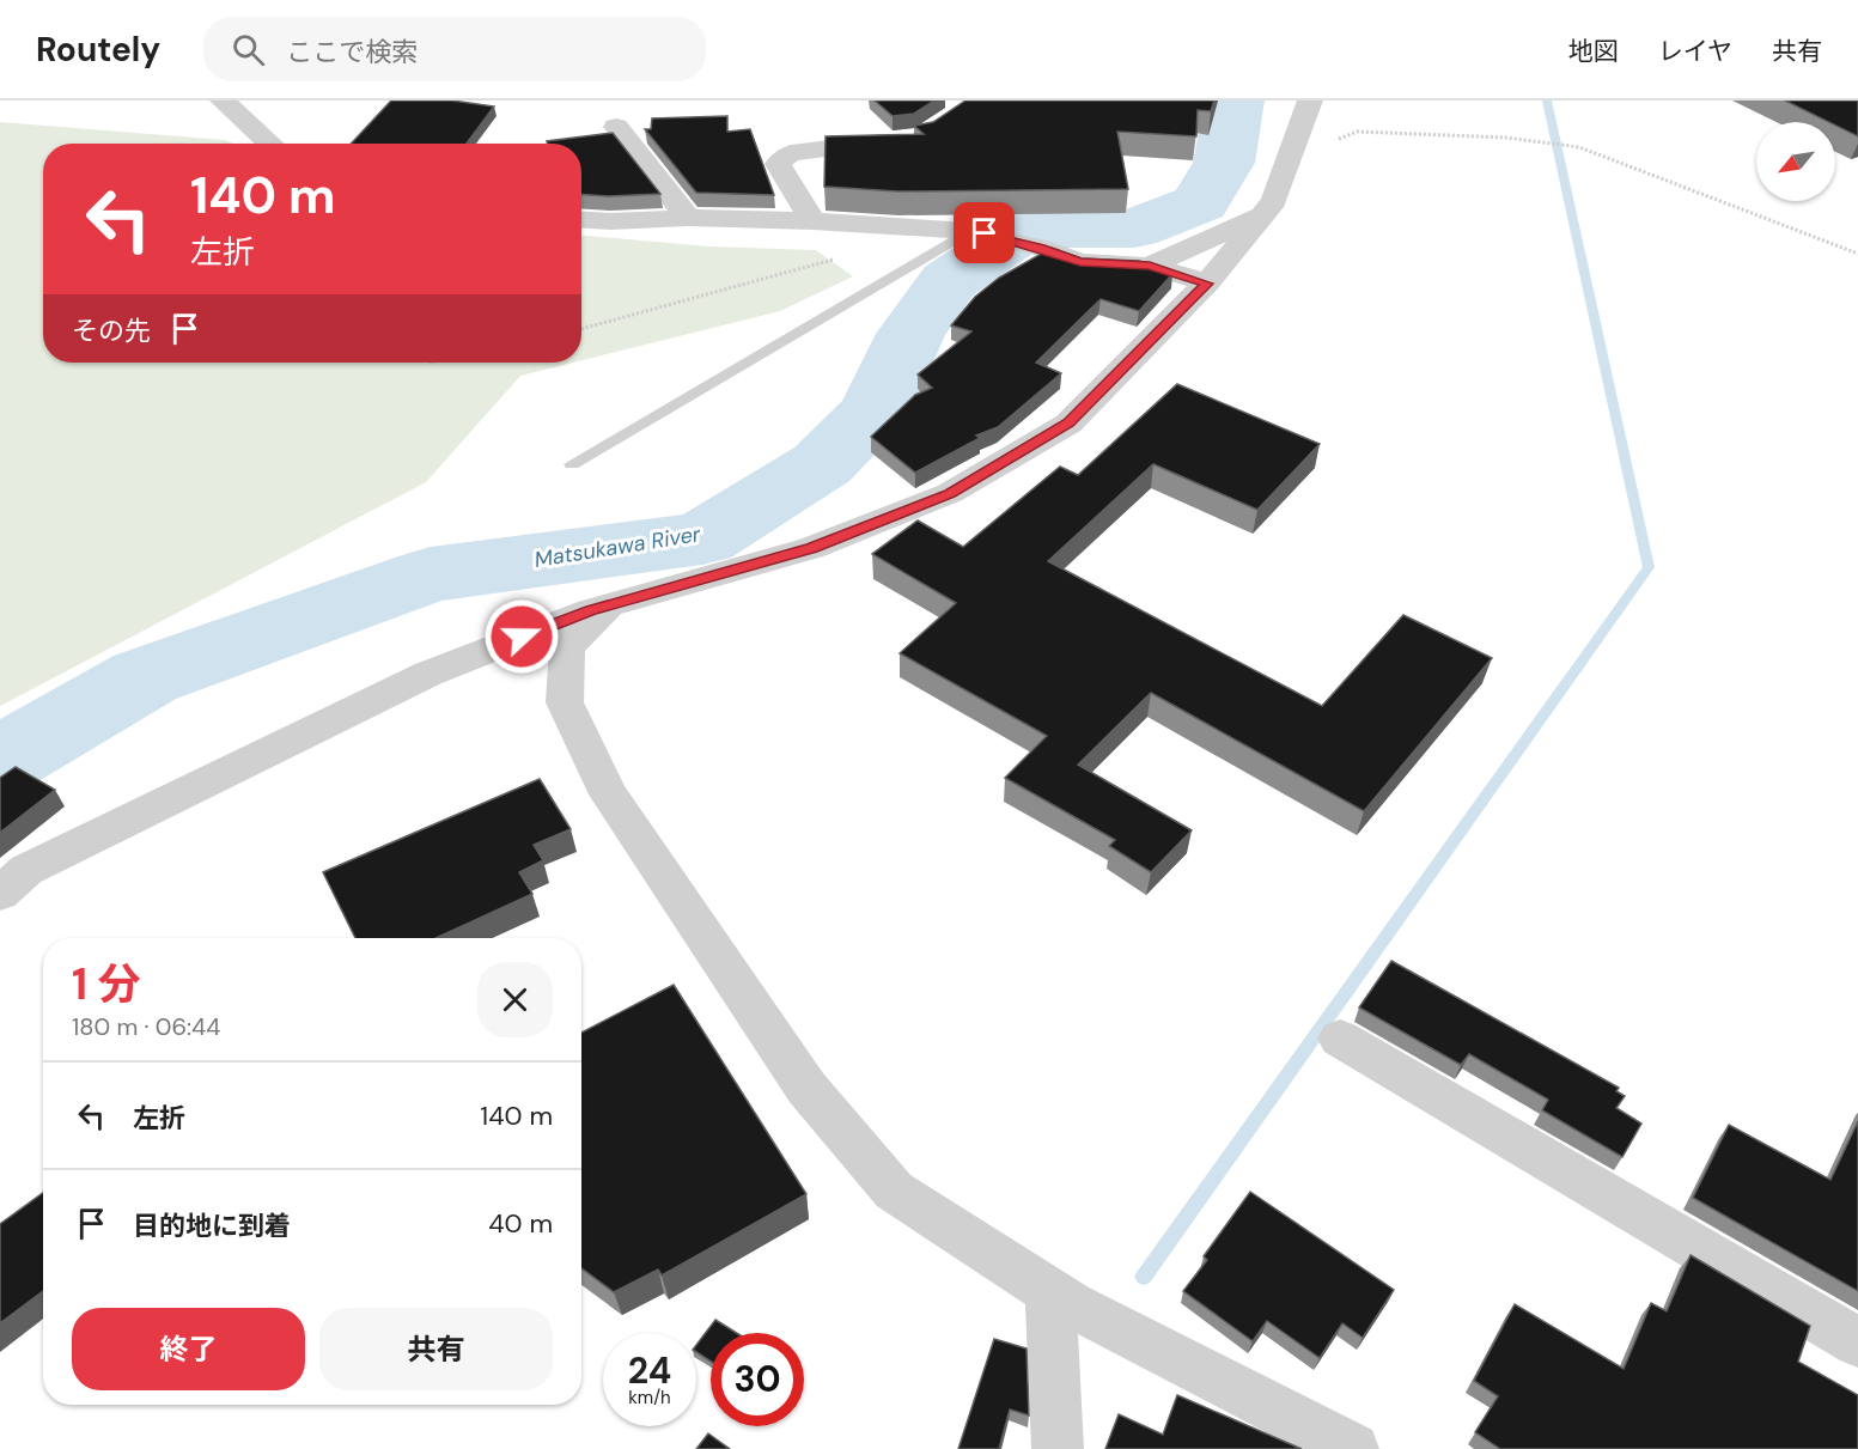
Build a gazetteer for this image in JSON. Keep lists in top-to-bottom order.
{
  "water": ["Matsukawa River"],
  "north": "bottom left",
  "page": {
    "header": "Routely",
    "search": "ここで検索",
    "nav": ["地図", "レイヤ", "共有"],
    "turn": ["140 m", "左折"],
    "then": "その先",
    "heading": ["1 分", "180 m · 06:44"],
    "list": [
      {
        "name": "左折",
        "value": "140 m"
      },
      {
        "name": "目的地に到着",
        "value": "40 m"
      }
    ],
    "buttons": ["終了", "共有"],
    "speed": "24 km/h",
    "limit": "30"
  }
}
